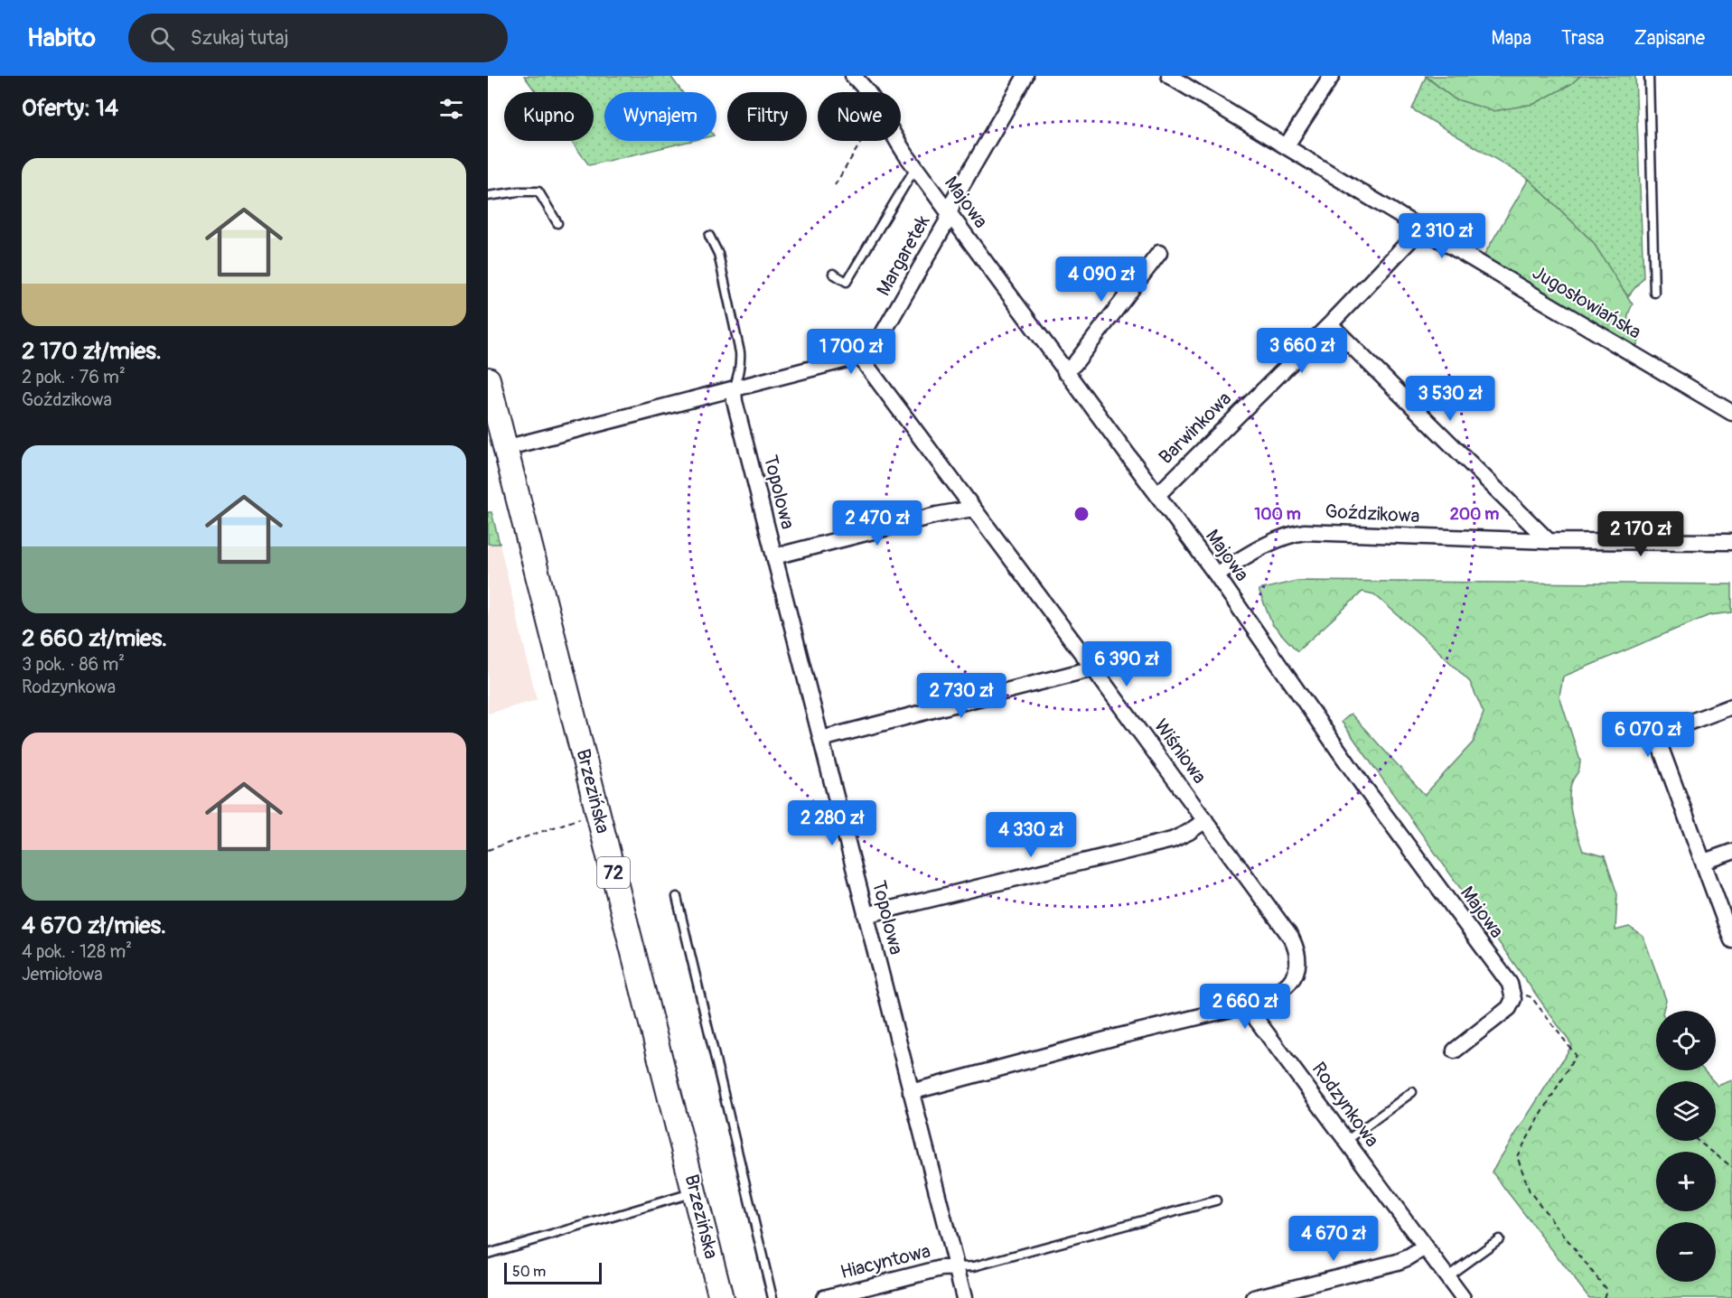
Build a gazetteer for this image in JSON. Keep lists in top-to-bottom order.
{
  "streets": {
    "main road": ["Brzezińska", "72"],
    "street": [
      "Majowa",
      "Margaretek",
      "Jugosłowiańska",
      "Barwinkowa",
      "Topolowa",
      "Goździkowa",
      "Wiśniowa",
      "Rodzynkowa",
      "Hiacyntowa"
    ]
  },
  "crossings": [
    ["Majowa", "Margaretek"],
    ["Majowa", "Barwinkowa"],
    ["Majowa", "Goździkowa"],
    ["Margaretek", "Topolowa"],
    ["Margaretek", "Wiśniowa"],
    ["Margaretek", "Brzezińska"],
    ["Jugosłowiańska", "Barwinkowa"],
    ["Topolowa", "Hiacyntowa"],
    ["Wiśniowa", "Rodzynkowa"]
  ],
  "scale_bar": "50 m",
  "page": {
    "header": "Habito",
    "search": "Szukaj tutaj",
    "nav": ["Mapa", "Trasa", "Zapisane"],
    "heading": "Oferty: 14",
    "chip": [
      "Kupno",
      "Wynajem",
      "Filtry",
      "Nowe"
    ],
    "list": [
      {
        "name": "2 170 zł/mies.",
        "note": "2 pok. · 76 m² · Goździkowa"
      },
      {
        "name": "2 660 zł/mies.",
        "note": "3 pok. · 86 m² · Rodzynkowa"
      },
      {
        "name": "4 670 zł/mies.",
        "note": "4 pok. · 128 m² · Jemiołowa"
      }
    ],
    "price": [
      "2 310 zł",
      "4 090 zł",
      "3 660 zł",
      "1 700 zł",
      "3 530 zł",
      "2 470 zł",
      "2 170 zł",
      "6 390 zł",
      "2 730 zł",
      "6 070 zł",
      "2 280 zł",
      "4 330 zł",
      "2 660 zł",
      "4 670 zł"
    ],
    "map_buttons": ["+", "−"],
    "scale": "50 m"
  },
  "rings": ["100 m", "200 m"]
}
